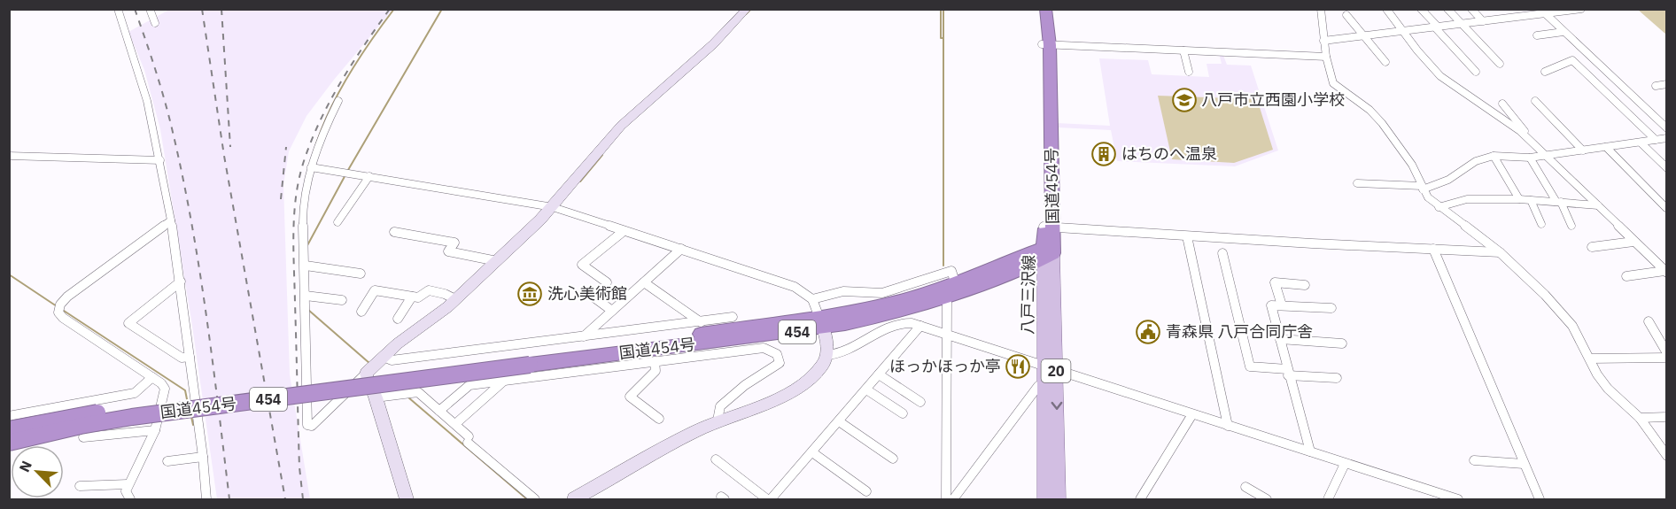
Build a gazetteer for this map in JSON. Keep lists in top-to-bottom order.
{
  "streets": {
    "highway": ["国道454号", "454"],
    "main road": ["八戸三沢線", "20"]
  },
  "crossings": [
    ["国道454号", "八戸三沢線"]
  ],
  "places": {
    "school or university": ["八戸市立西園小学校"],
    "building": ["はちのへ温泉"],
    "museum": ["洗心美術館"],
    "public building": ["青森県 八戸合同庁舎"],
    "restaurant": ["ほっかほっか亭"]
  },
  "north": "top left"
}
